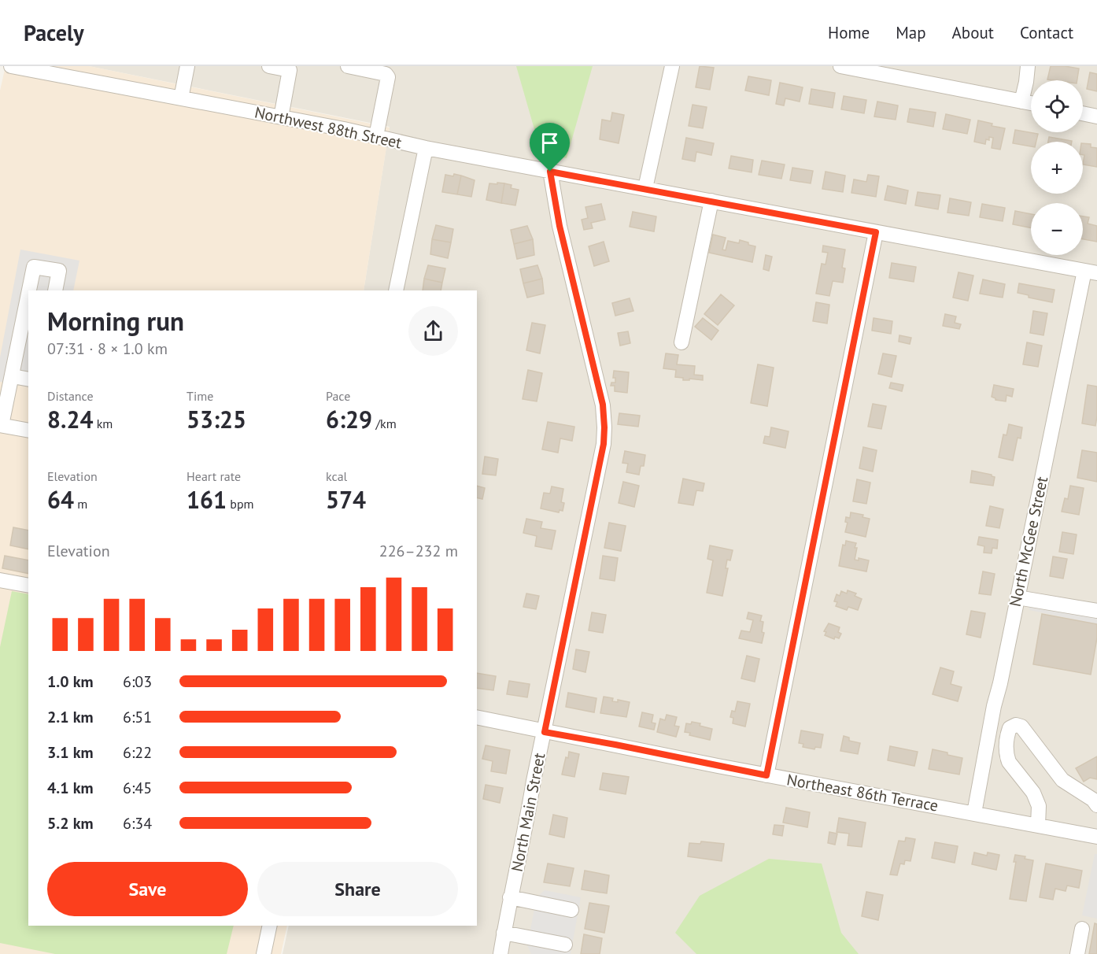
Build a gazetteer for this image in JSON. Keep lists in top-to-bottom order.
{
  "streets": {
    "street": [
      "Northwest 88th Street",
      "North McGee Street",
      "Northeast 86th Terrace",
      "North Main Street"
    ]
  },
  "crossings": [
    ["Northwest 88th Street", "North McGee Street"],
    ["Northwest 88th Street", "North Main Street"],
    ["North McGee Street", "Northeast 86th Terrace"],
    ["Northeast 86th Terrace", "North Main Street"]
  ],
  "page": {
    "header": "Pacely",
    "nav": [
      "Home",
      "Map",
      "About",
      "Contact"
    ],
    "map_buttons": ["+", "−"],
    "heading": ["Morning run", "07:31 · 8 × 1.0 km"],
    "stats": [
      ["Distance", "8.24 km"],
      ["Time", "53:25"],
      ["Pace", "6:29 /km"],
      ["Elevation", "64 m"],
      ["Heart rate", "161 bpm"],
      ["kcal", "574"]
    ],
    "chart": ["Elevation", "226–232 m"],
    "list": [
      {
        "name": "1.0 km",
        "note": "6:03"
      },
      {
        "name": "2.1 km",
        "note": "6:51"
      },
      {
        "name": "3.1 km",
        "note": "6:22"
      },
      {
        "name": "4.1 km",
        "note": "6:45"
      },
      {
        "name": "5.2 km",
        "note": "6:34"
      }
    ],
    "buttons": ["Save", "Share"]
  }
}
